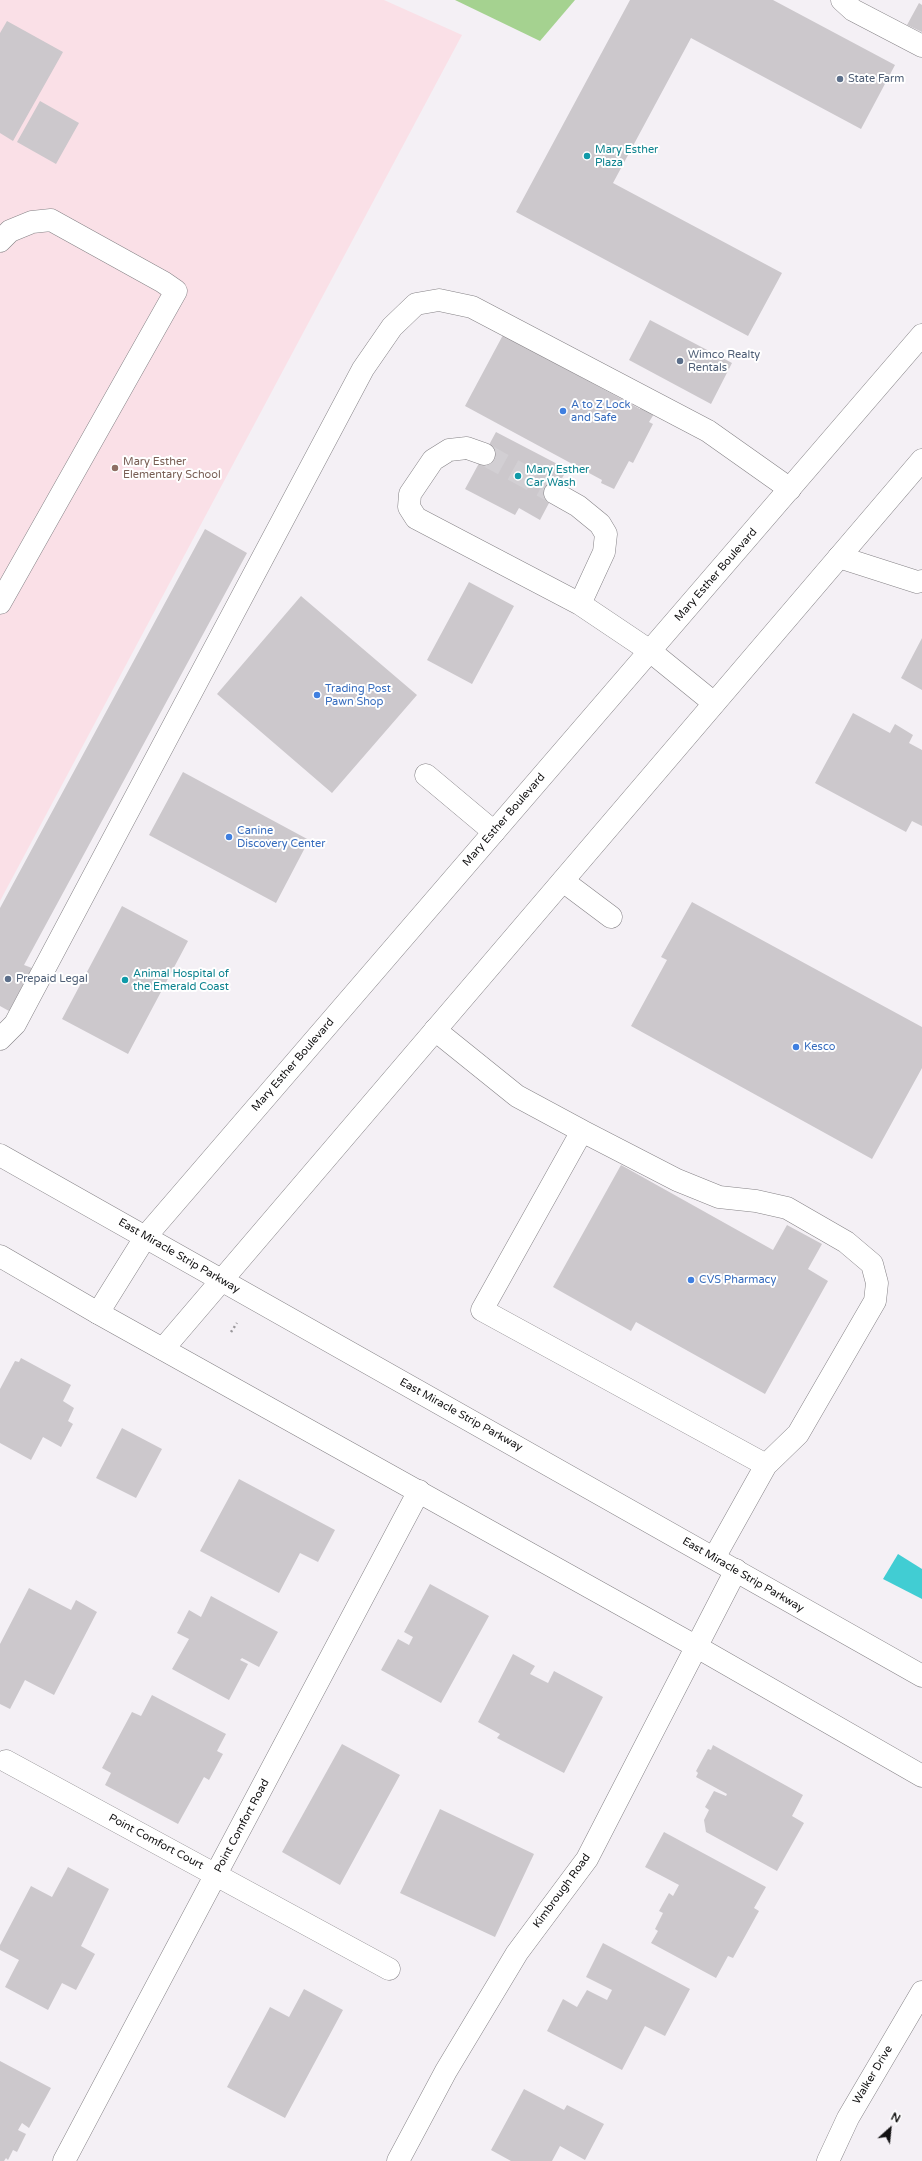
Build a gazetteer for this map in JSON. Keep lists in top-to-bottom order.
{
  "streets": {
    "main road": [
      "Mary Esther Boulevard",
      "East Miracle Strip Parkway",
      "Point Comfort Road",
      "Point Comfort Court",
      "Kimbrough Road",
      "Walker Drive"
    ]
  },
  "crossings": [
    ["Mary Esther Boulevard", "East Miracle Strip Parkway"],
    ["East Miracle Strip Parkway", "Kimbrough Road"],
    ["Point Comfort Road", "Point Comfort Court"]
  ],
  "places": [
    "State Farm",
    "Mary Esther Plaza",
    "Wimco Realty Rentals",
    "A to Z Lock and Safe",
    "Mary Esther Elementary School",
    "Mary Esther Car Wash",
    "Trading Post Pawn Shop",
    "Canine Discovery Center",
    "Prepaid Legal",
    "Animal Hospital of the Emerald Coast",
    "Kesco",
    "CVS Pharmacy"
  ],
  "north": "top right"
}
